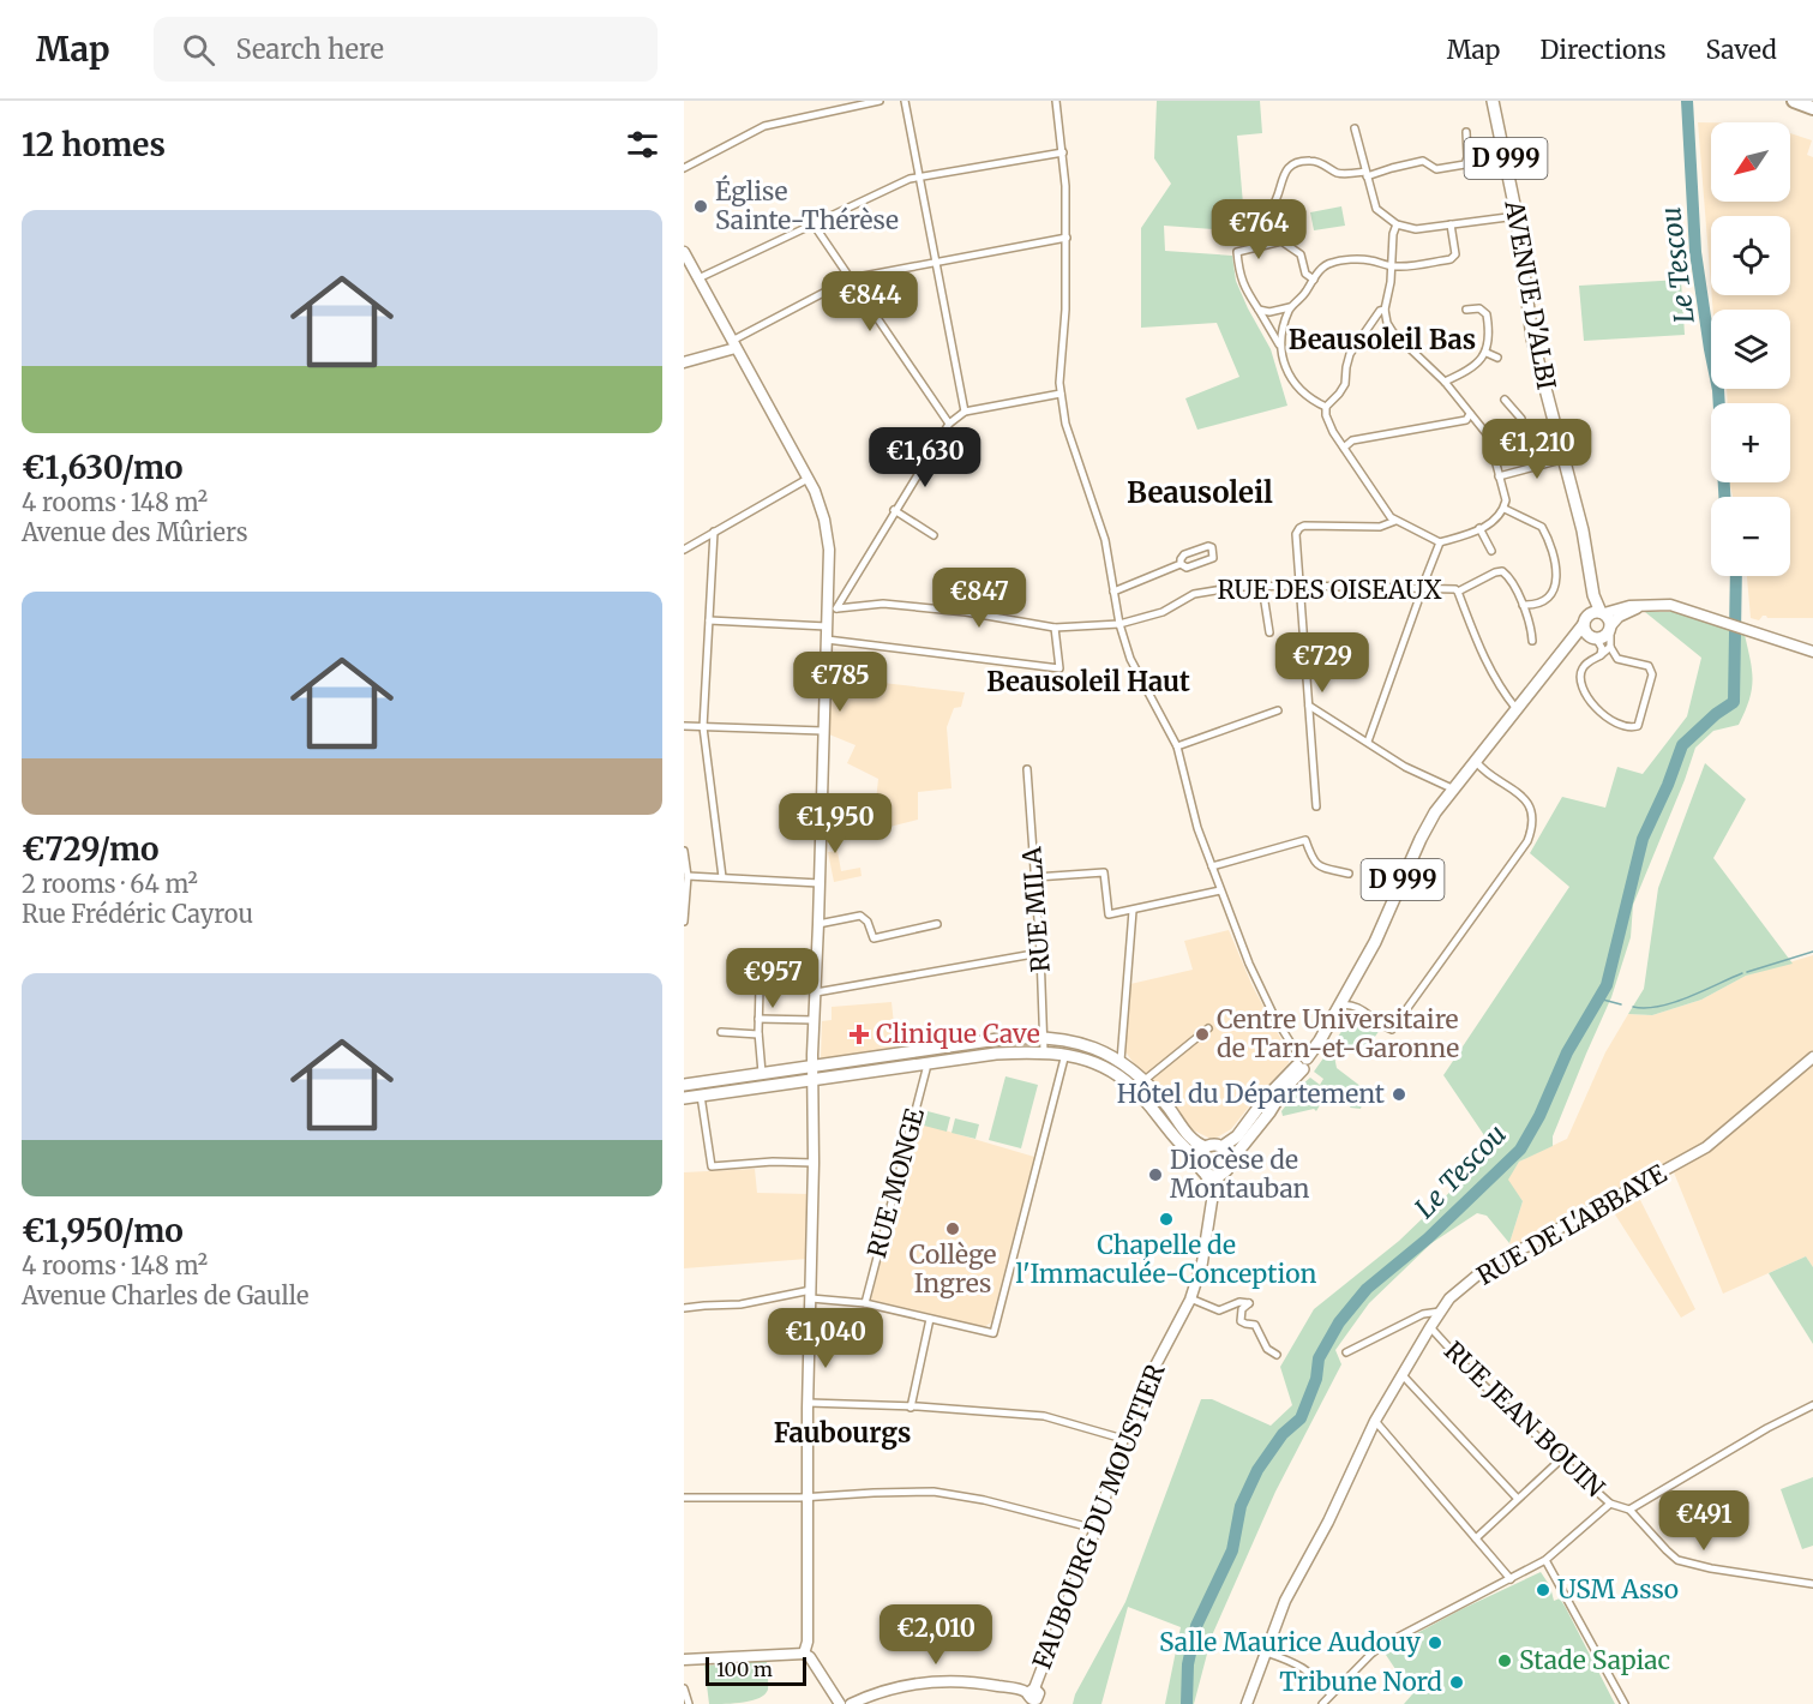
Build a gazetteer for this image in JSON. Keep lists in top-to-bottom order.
{
  "streets": {
    "main road": [
      "D 999",
      "AVENUE D'ALBI",
      "RUE DE L'ABBAYE",
      "FAUBOURG DU MOUSTIER"
    ],
    "street": [
      "RUE DES OISEAUX",
      "RUE MILA",
      "RUE MONGE",
      "RUE JEAN BOUIN"
    ]
  },
  "crossings": [
    ["D 999", "AVENUE D'ALBI"],
    ["D 999", "RUE DES OISEAUX"],
    ["D 999", "FAUBOURG DU MOUSTIER"],
    ["RUE DE L'ABBAYE", "RUE JEAN BOUIN"]
  ],
  "districts": [
    "Beausoleil Bas",
    "Beausoleil",
    "Beausoleil Haut",
    "Faubourgs"
  ],
  "water": ["Le Tescou"],
  "places": {
    "other": [
      "Église Sainte-Thérèse",
      "Centre Universitaire de Tarn-et-Garonne",
      "Hôtel du Département",
      "Diocèse de Montauban",
      "Chapelle de l'Immaculée-Conception",
      "Collège Ingres",
      "USM Asso",
      "Salle Maurice Audouy",
      "Stade Sapiac",
      "Tribune Nord"
    ],
    "health": ["Clinique Cave"]
  },
  "scale_bar": "100 m",
  "north": "bottom left",
  "page": {
    "header": "Map",
    "search": "Search here",
    "nav": ["Map", "Directions", "Saved"],
    "heading": "12 homes",
    "map_buttons": ["+", "−"],
    "list": [
      {
        "name": "€1,630/mo",
        "note": "4 rooms · 148 m² · Avenue des Mûriers"
      },
      {
        "name": "€729/mo",
        "note": "2 rooms · 64 m² · Rue Frédéric Cayrou"
      },
      {
        "name": "€1,950/mo",
        "note": "4 rooms · 148 m² · Avenue Charles de Gaulle"
      }
    ],
    "price": [
      "€764",
      "€844",
      "€1,210",
      "€1,630",
      "€847",
      "€729",
      "€785",
      "€1,950",
      "€957",
      "€1,040",
      "€491",
      "€2,010"
    ],
    "scale": "100 m"
  }
}
